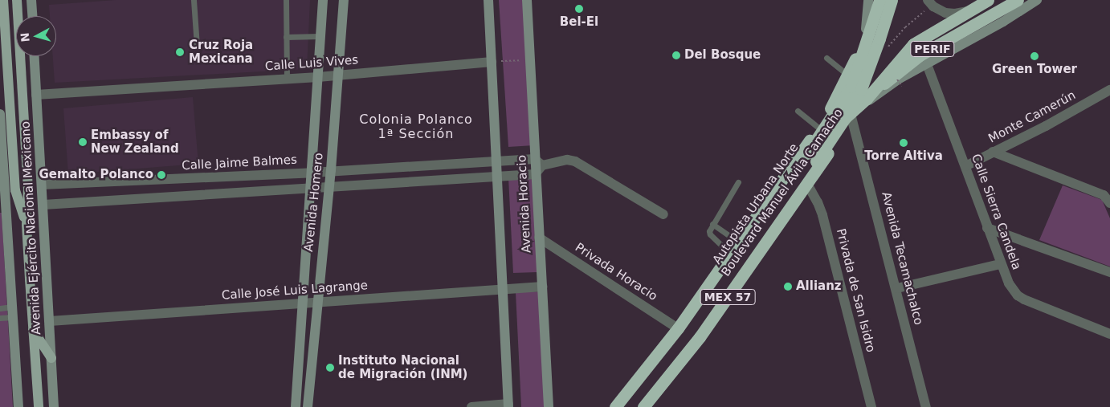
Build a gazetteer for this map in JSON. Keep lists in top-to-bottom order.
{
  "streets": {
    "highway": [
      "PERIF",
      "Boulevard Manuel Ávila Camacho",
      "Autopista Urbana Norte",
      "MEX 57"
    ],
    "main road": ["Avenida Ejército Nacional Mexicano"],
    "street": [
      "Calle Luis Vives",
      "Monte Camerún",
      "Calle Jaime Balmes",
      "Avenida Homero",
      "Avenida Horacio",
      "Calle Sierra Candela",
      "Avenida Tecamachalco",
      "Privada Horacio",
      "Calle José Luis Lagrange",
      "Privada de San Isidro"
    ]
  },
  "crossings": [
    ["Calle Luis Vives", "Avenida Homero"],
    ["Calle Luis Vives", "Avenida Ejército Nacional Mexicano"],
    ["Monte Camerún", "Calle Sierra Candela"],
    ["Calle Jaime Balmes", "Avenida Homero"],
    ["Calle Jaime Balmes", "Avenida Horacio"],
    ["Calle Jaime Balmes", "Avenida Ejército Nacional Mexicano"],
    ["Boulevard Manuel Ávila Camacho", "Calle Sierra Candela"],
    ["Boulevard Manuel Ávila Camacho", "Avenida Tecamachalco"],
    ["Boulevard Manuel Ávila Camacho", "Privada Horacio"],
    ["Boulevard Manuel Ávila Camacho", "Privada de San Isidro"],
    ["Avenida Homero", "Calle José Luis Lagrange"],
    ["Avenida Horacio", "Privada Horacio"],
    ["Avenida Horacio", "Calle José Luis Lagrange"],
    ["Avenida Ejército Nacional Mexicano", "Calle José Luis Lagrange"]
  ],
  "districts": ["Colonia Polanco 1ª Sección"],
  "places": [
    "Bel-El",
    "Cruz Roja Mexicana",
    "Del Bosque",
    "Green Tower",
    "Embassy of New Zealand",
    "Torre Altiva",
    "Gemalto Polanco",
    "Allianz",
    "Instituto Nacional de Migración (INM)"
  ],
  "north": "left"
}
